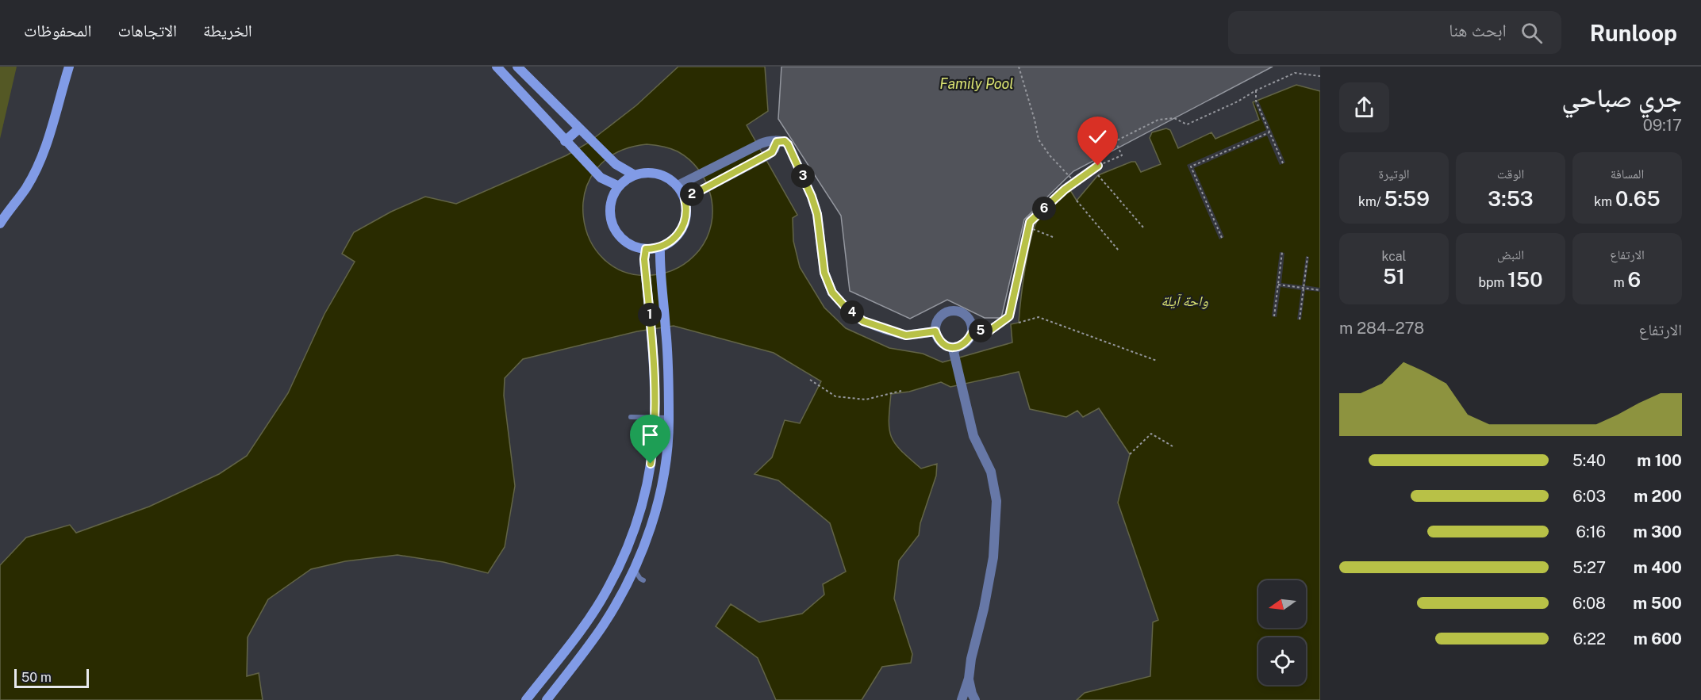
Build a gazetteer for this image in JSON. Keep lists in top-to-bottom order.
{
  "water": ["Family Pool", "واحة آيلة"],
  "scale_bar": "50 m",
  "north": "left",
  "page": {
    "header": "Runloop",
    "search": "ابحث هنا",
    "nav": ["الخريطة", "الاتجاهات", "المحفوظات"],
    "heading": ["جري صباحي", "09:17"],
    "stats": [
      ["المسافة", "0.65 km"],
      ["الوقت", "3:53"],
      ["الوتيرة", "5:59 /km"],
      ["الارتفاع", "6 m"],
      ["النبض", "150 bpm"],
      ["kcal", "51"]
    ],
    "pins": [
      "3",
      "2",
      "6",
      "4",
      "1",
      "5"
    ],
    "chart": ["الارتفاع", "278–284 m"],
    "list": [
      {
        "name": "100 m",
        "note": "5:40"
      },
      {
        "name": "200 m",
        "note": "6:03"
      },
      {
        "name": "300 m",
        "note": "6:16"
      },
      {
        "name": "400 m",
        "note": "5:27"
      },
      {
        "name": "500 m",
        "note": "6:08"
      },
      {
        "name": "600 m",
        "note": "6:22"
      }
    ],
    "scale": "50 m"
  }
}
